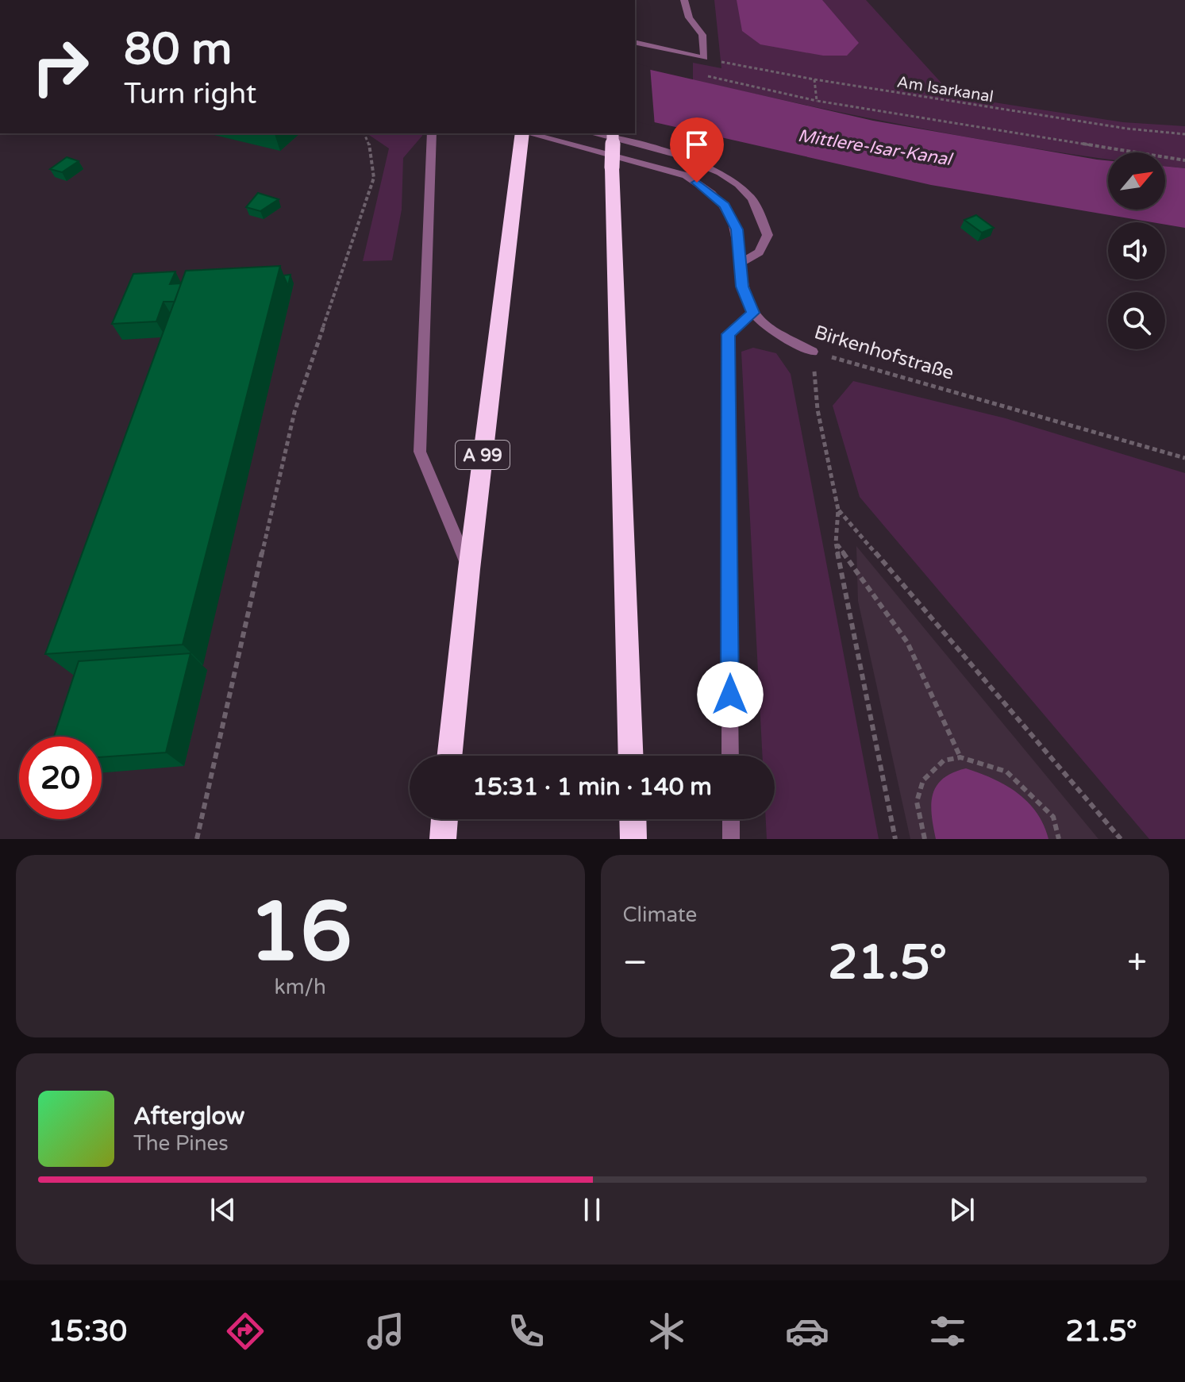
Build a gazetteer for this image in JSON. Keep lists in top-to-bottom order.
{
  "streets": {
    "highway": ["A 99"],
    "lane": ["Birkenhofstraße"],
    "path": ["Am Isarkanal"]
  },
  "water": ["Mittlere-Isar-Kanal"],
  "north": "top right",
  "page": {
    "turn": ["80 m", "Turn right"],
    "limit": "20",
    "trip": "15:31 · 1 min · 140 m",
    "tile": [
      ["16", "km/h"],
      "Climate"
    ],
    "heat": ["−", "21.5°", "+"],
    "song": ["Afterglow", "The Pines"],
    "tabs": ["15:30", "21.5°"]
  }
}
